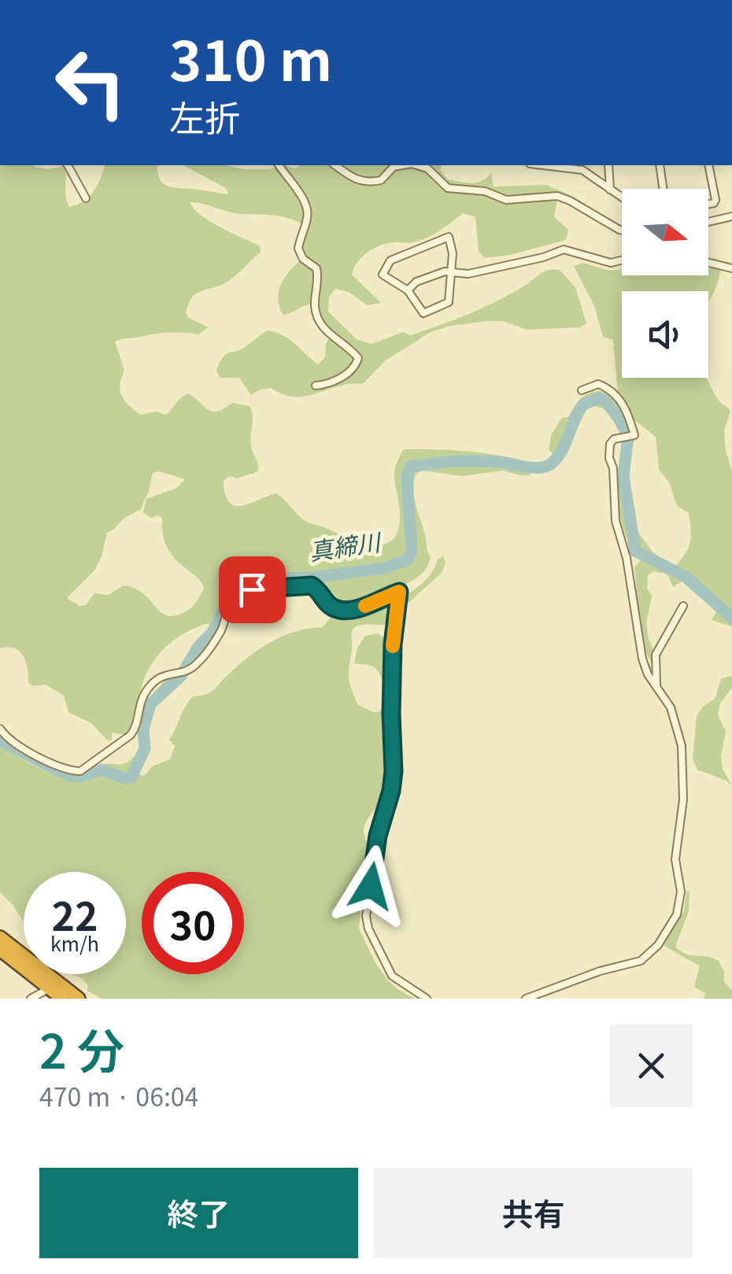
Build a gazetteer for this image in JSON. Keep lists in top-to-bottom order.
{
  "water": ["真締川"],
  "north": "right",
  "page": {
    "turn": ["310 m", "左折"],
    "speed": "22 km/h",
    "limit": "30",
    "heading": ["2 分", "470 m · 06:04"],
    "buttons": ["終了", "共有"]
  }
}
